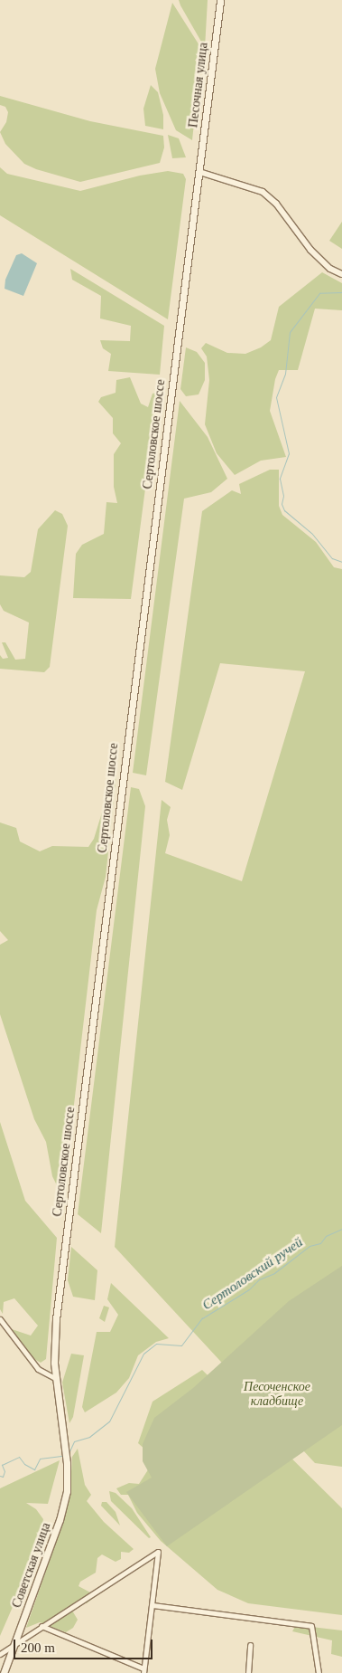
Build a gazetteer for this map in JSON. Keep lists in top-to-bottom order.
{
  "streets": {
    "main road": ["Песочная улица", "Сертоловское шоссе", "Советская улица"]
  },
  "crossings": [
    ["Песочная улица", "Сертоловское шоссе"],
    ["Сертоловское шоссе", "Советская улица"]
  ],
  "water": ["Сертоловский ручей"],
  "parks": ["Песоченское кладбище"],
  "scale_bar": "200 m"
}
